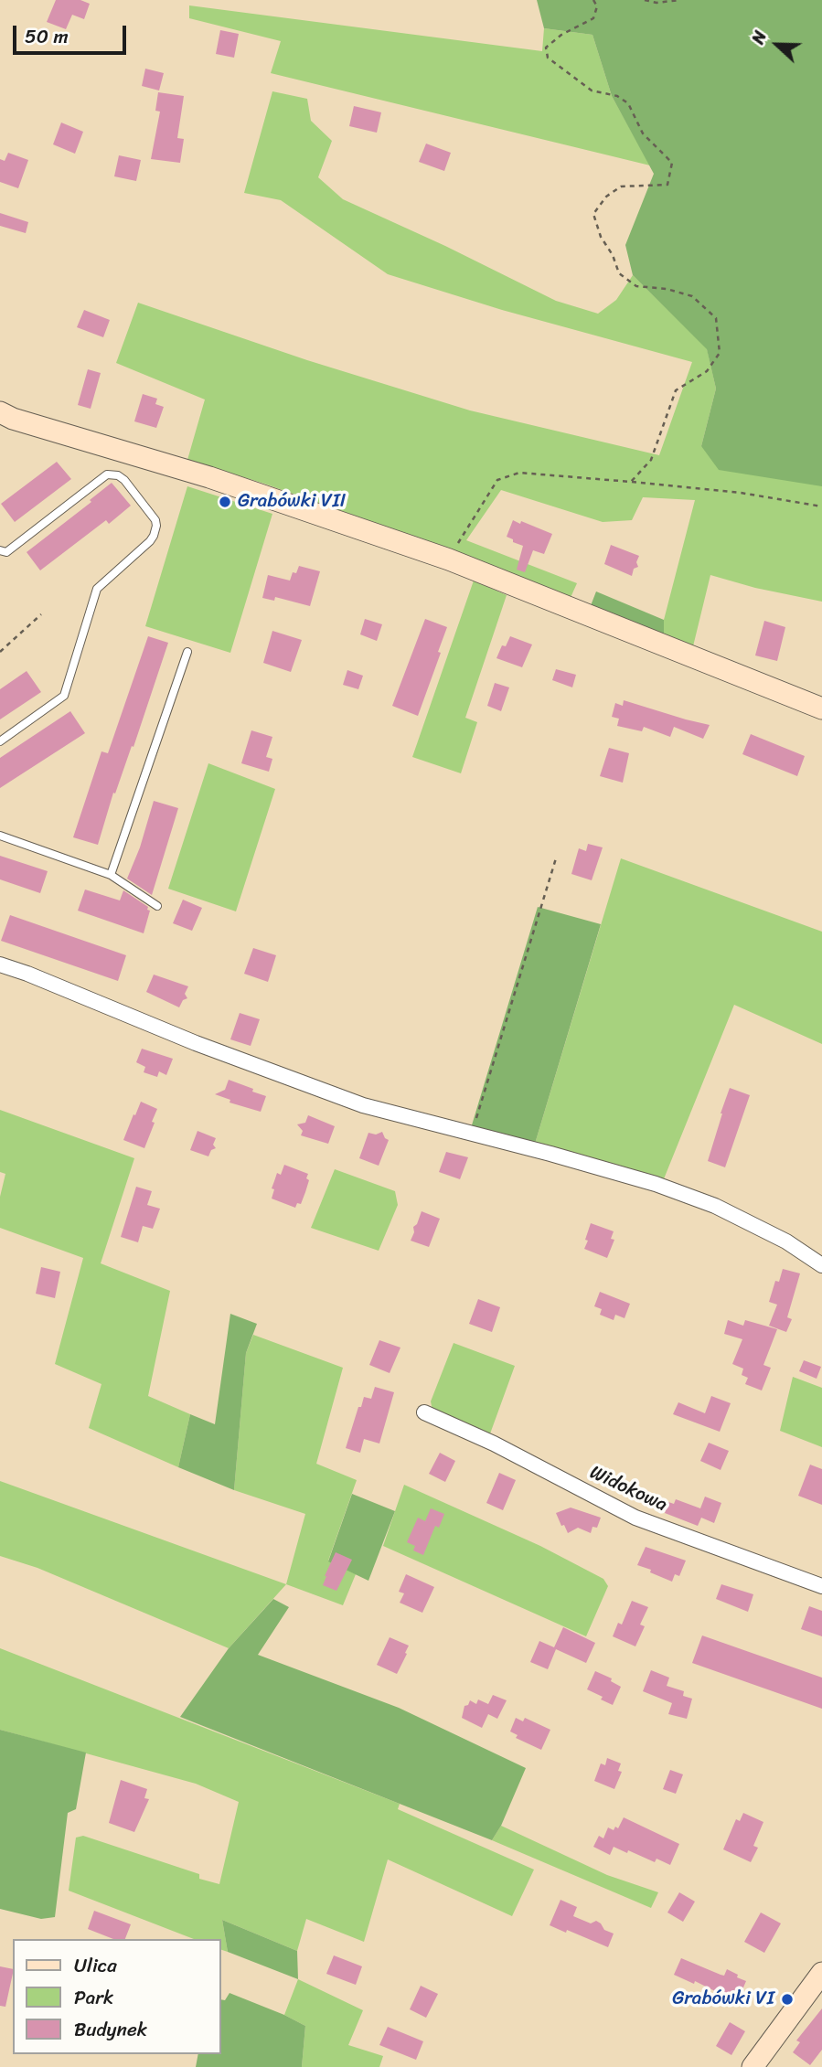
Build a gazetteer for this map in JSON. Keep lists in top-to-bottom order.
{
  "streets": {
    "street": ["Widokowa"]
  },
  "places": ["Grabówki VII", "Grabówki VI"],
  "legend": ["Ulica", "Park", "Budynek"],
  "scale_bar": "50 m",
  "north": "left"
}
